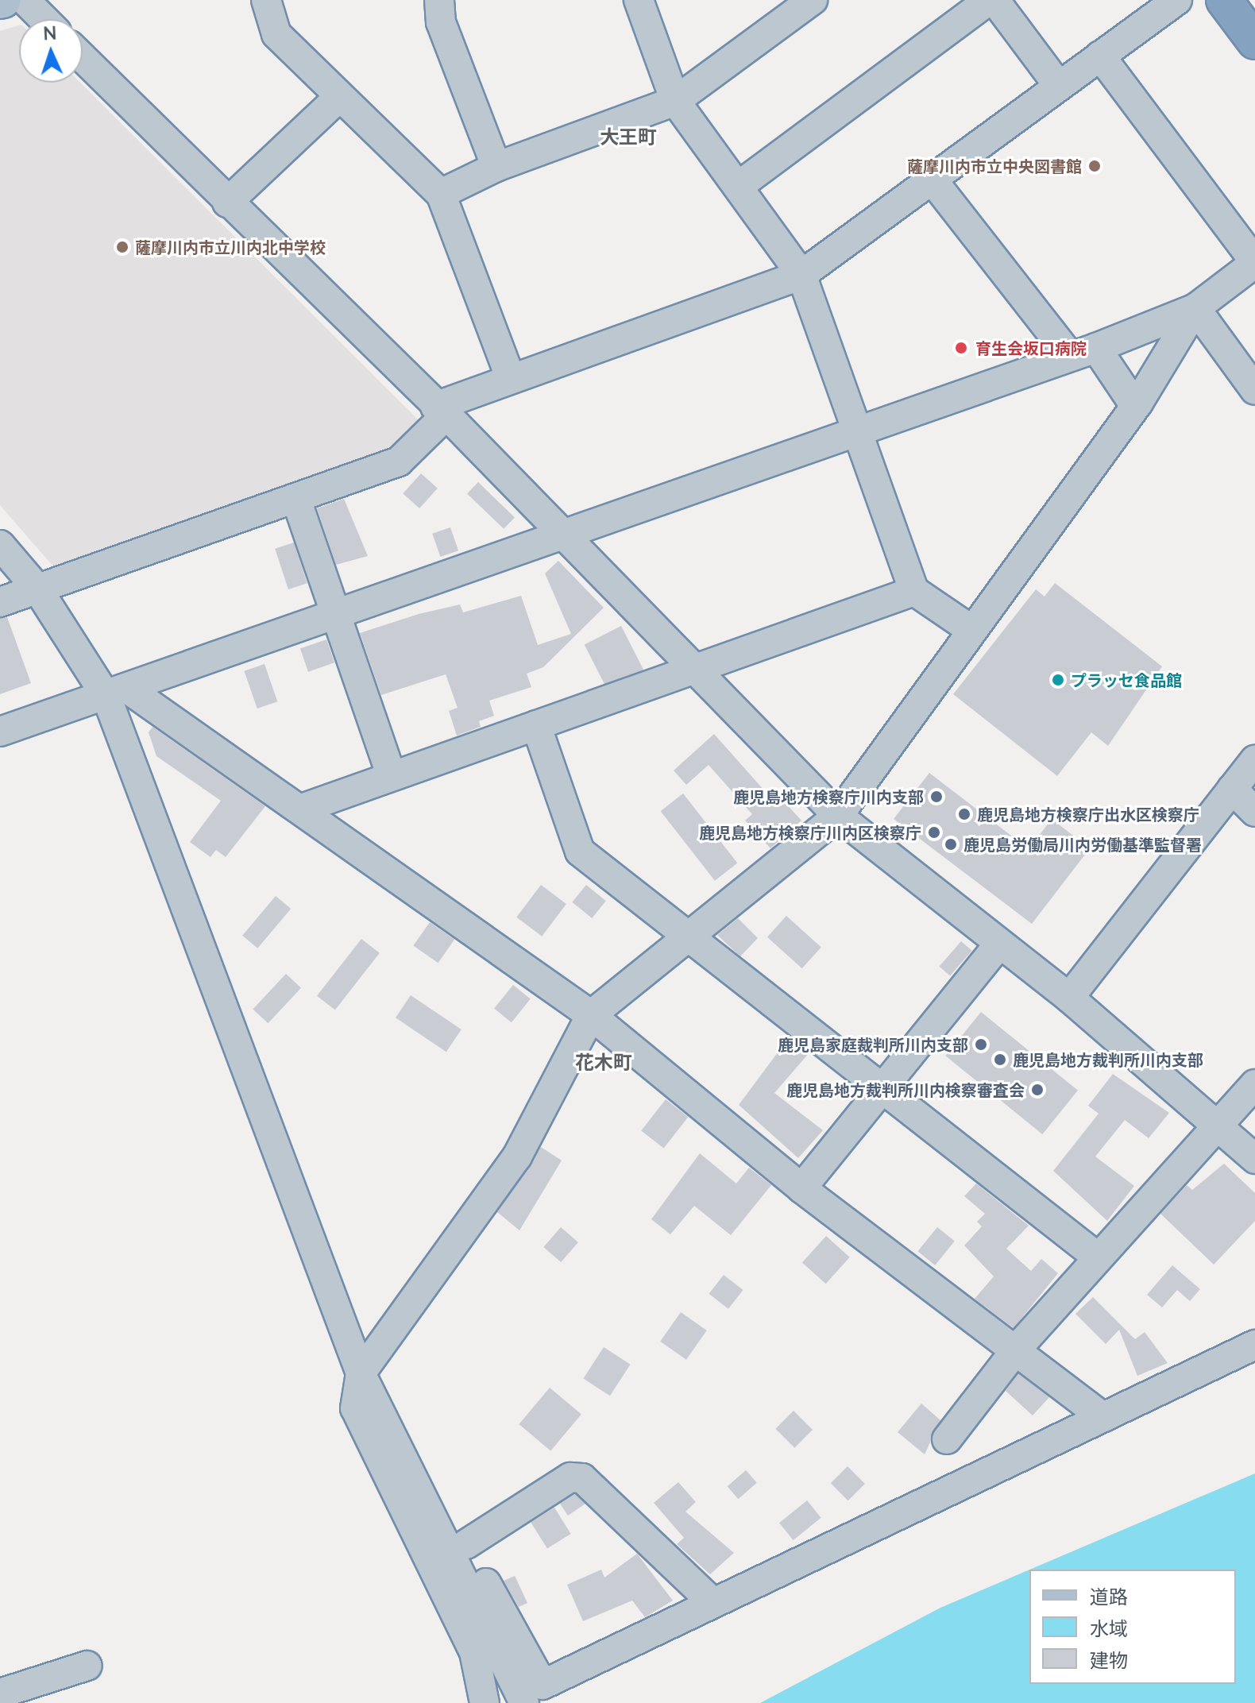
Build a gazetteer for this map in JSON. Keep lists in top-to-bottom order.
{
  "districts": ["大王町", "花木町"],
  "places": [
    "薩摩川内市立中央図書館",
    "薩摩川内市立川内北中学校",
    "育生会坂口病院",
    "プラッセ食品館",
    "鹿児島地方検察庁川内支部",
    "鹿児島地方検察庁出水区検察庁",
    "鹿児島地方検察庁川内区検察庁",
    "鹿児島労働局川内労働基準監督署",
    "鹿児島家庭裁判所川内支部",
    "鹿児島地方裁判所川内支部",
    "鹿児島地方裁判所川内検察審査会"
  ],
  "legend": ["道路", "水域", "建物"],
  "north": "top"
}
